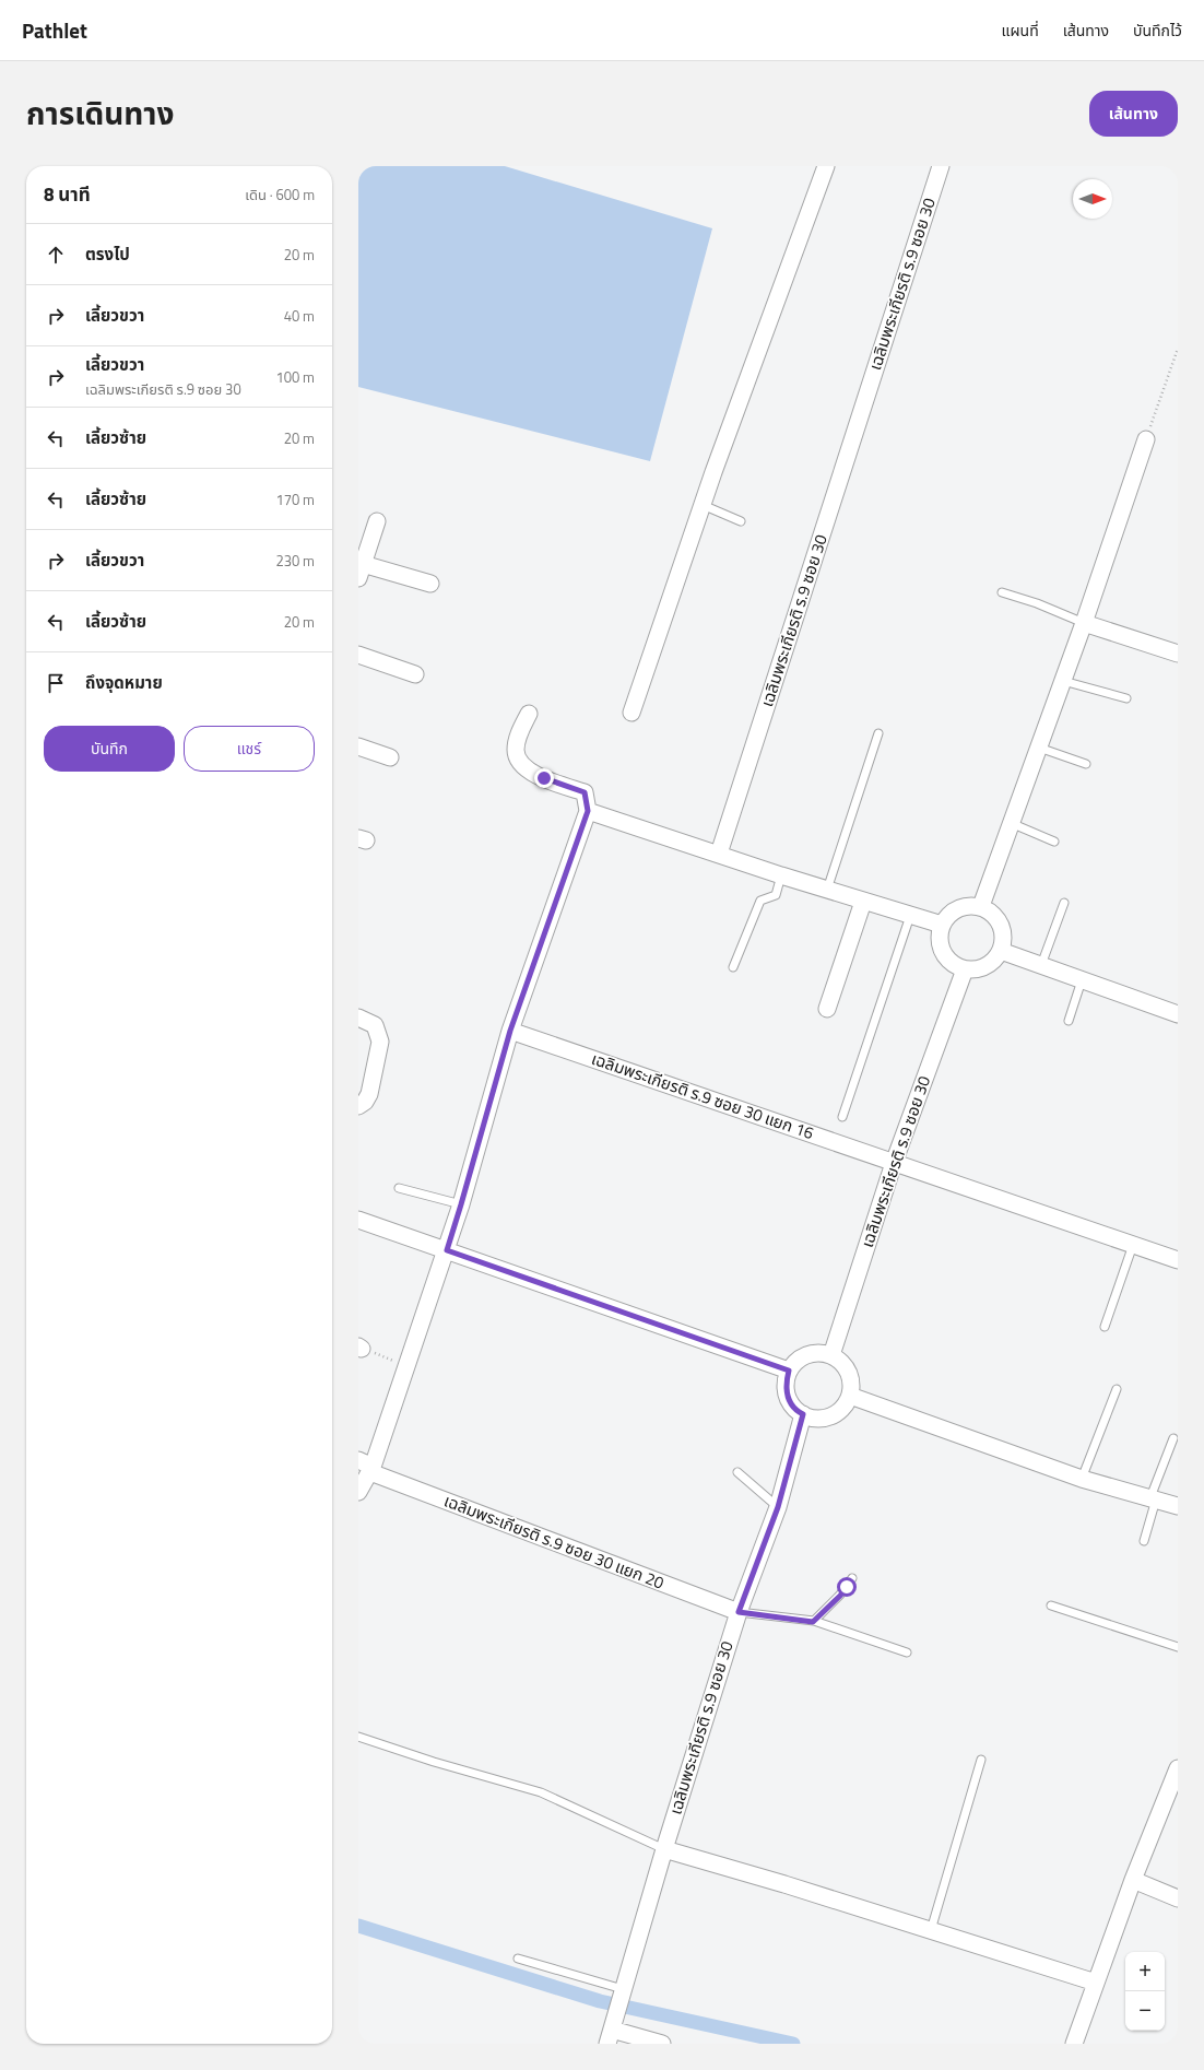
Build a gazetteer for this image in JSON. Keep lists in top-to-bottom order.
{
  "streets": {
    "street": ["เฉลิมพระเกียรติ ร.9 ซอย 30", "เฉลิมพระเกียรติ ร.9 ซอย 30 แยก 16", "เฉลิมพระเกียรติ ร.9 ซอย 30 แยก 20"]
  },
  "crossings": [
    ["เฉลิมพระเกียรติ ร.9 ซอย 30", "เฉลิมพระเกียรติ ร.9 ซอย 30 แยก 16"],
    ["เฉลิมพระเกียรติ ร.9 ซอย 30", "เฉลิมพระเกียรติ ร.9 ซอย 30 แยก 20"]
  ],
  "north": "right",
  "page": {
    "header": "Pathlet",
    "nav": ["แผนที่", "เส้นทาง", "บันทึกไว้"],
    "title": "การเดินทาง",
    "buttons": [
      "เส้นทาง",
      ["บันทึก", "แชร์"]
    ],
    "heading": ["8 นาที", "เดิน · 600 m"],
    "list": [
      ["ตรงไป", "20 m"],
      ["เลี้ยวขวา", "40 m"],
      ["เลี้ยวขวา", "เฉลิมพระเกียรติ ร.9 ซอย 30", "100 m"],
      ["เลี้ยวซ้าย", "20 m"],
      ["เลี้ยวซ้าย", "170 m"],
      ["เลี้ยวขวา", "230 m"],
      ["เลี้ยวซ้าย", "20 m"],
      "ถึงจุดหมาย"
    ],
    "map_buttons": ["+", "−"]
  }
}
